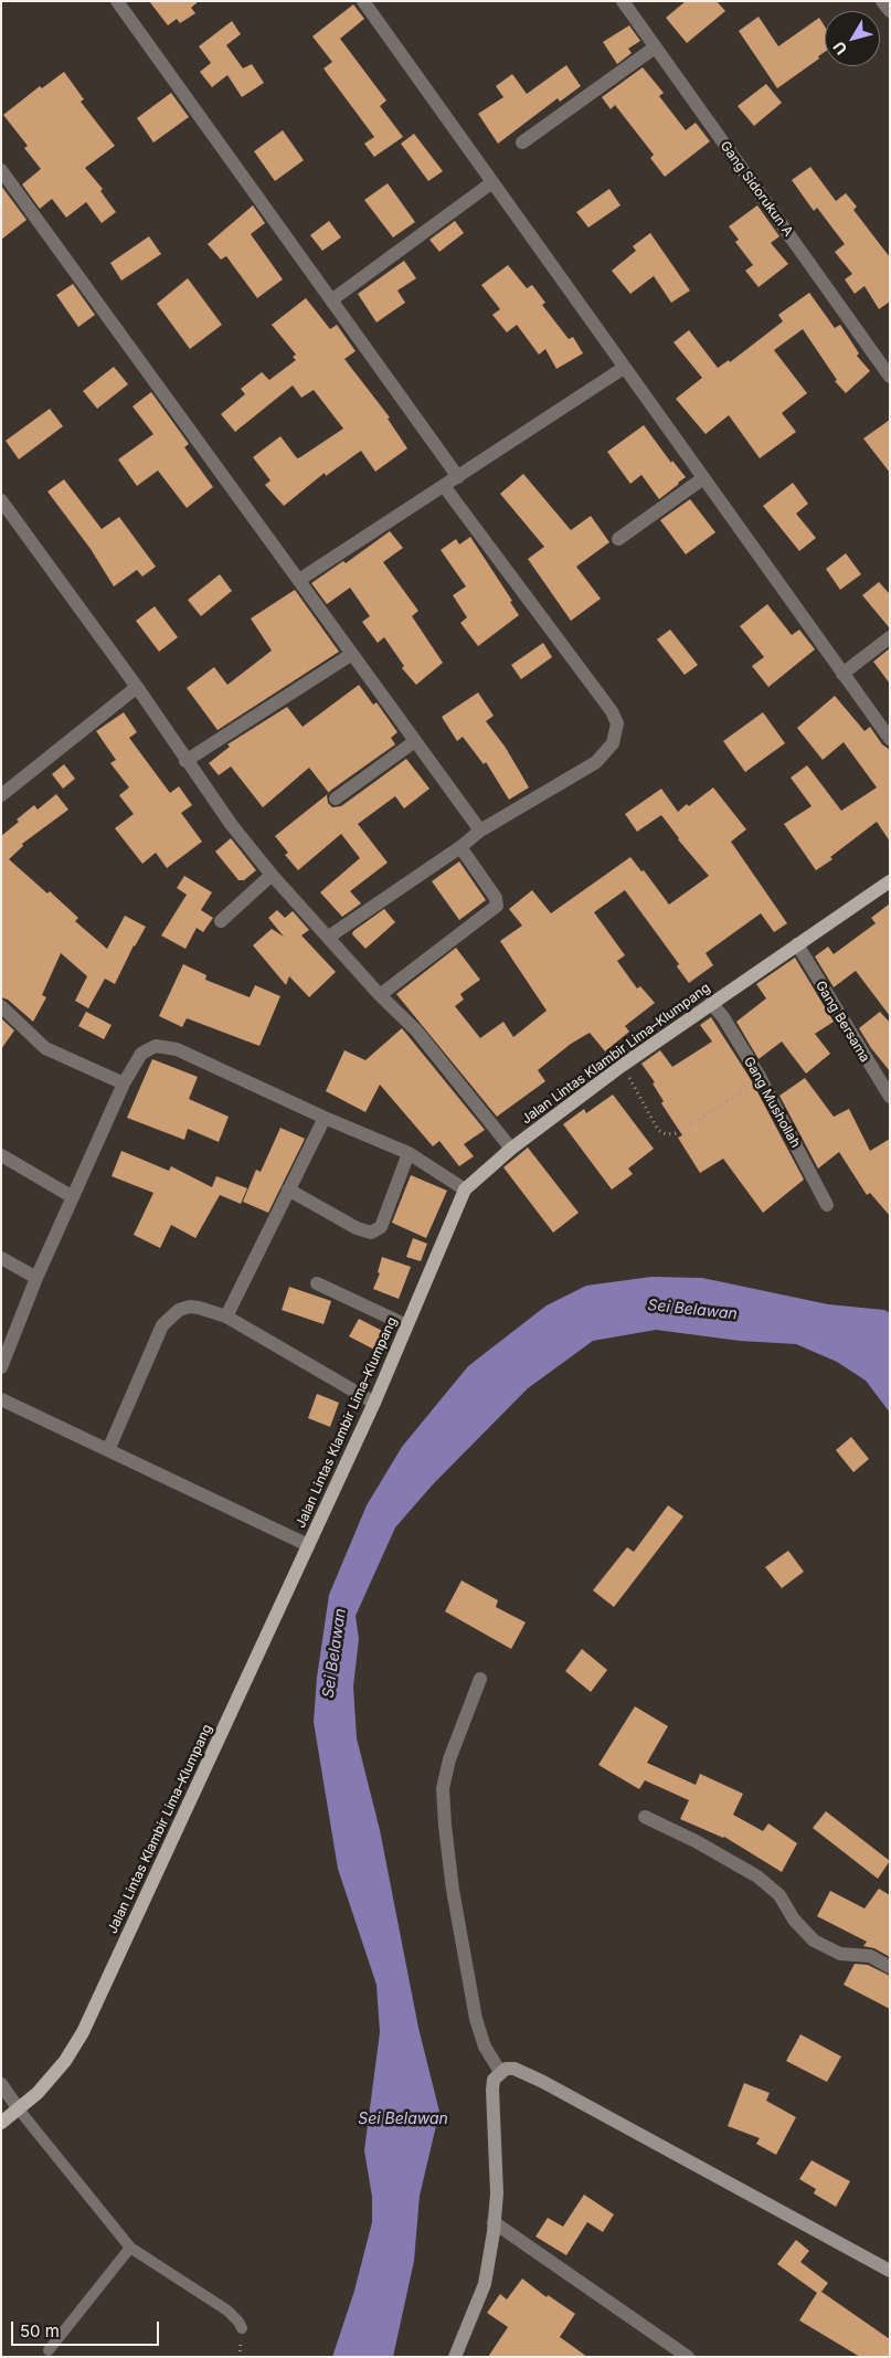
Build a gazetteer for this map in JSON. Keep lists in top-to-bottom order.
{
  "streets": {
    "main road": ["Jalan Lintas Klambir Lima–Klumpang"],
    "street": ["Gang Sidorukun A", "Gang Bersama", "Gang Mushollah"]
  },
  "crossings": [
    ["Gang Bersama", "Jalan Lintas Klambir Lima–Klumpang"],
    ["Jalan Lintas Klambir Lima–Klumpang", "Gang Mushollah"]
  ],
  "water": ["Sei Belawan"],
  "scale_bar": "50 m",
  "north": "bottom left"
}
